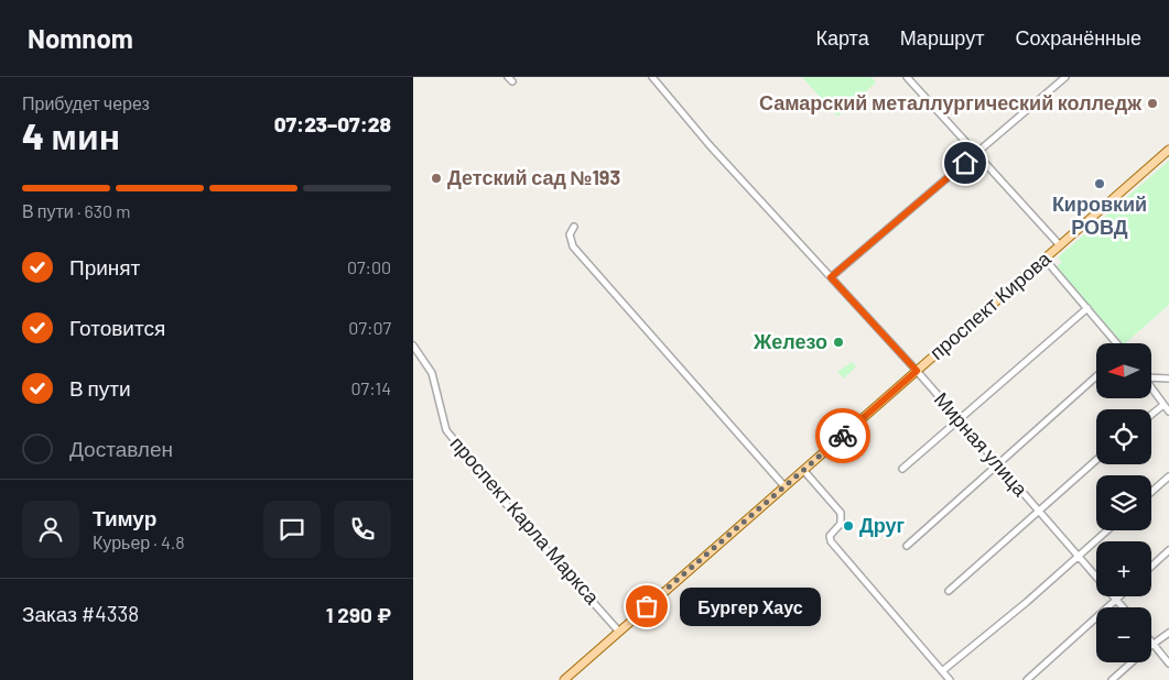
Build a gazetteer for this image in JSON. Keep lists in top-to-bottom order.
{
  "streets": {
    "main road": ["проспект Кирова"],
    "street": ["Мирная улица", "проспект Карла Маркса"]
  },
  "crossings": [
    ["проспект Кирова", "Мирная улица"],
    ["проспект Кирова", "проспект Карла Маркса"]
  ],
  "places": [
    "Самарский металлургический колледж",
    "Детский сад №193",
    "Кировкий РОВД",
    "Железо",
    "Друг",
    "Бургер Хаус"
  ],
  "north": "left",
  "page": {
    "header": "Nomnom",
    "nav": ["Карта", "Маршрут", "Сохранённые"],
    "heading": ["4 мин", "Прибудет через", "07:23–07:28"],
    "panel": [
      "Тимур",
      "Курьер · 4.8",
      "Заказ #4338",
      "1 290 ₽"
    ],
    "bar": "В пути · 630 m",
    "list": [
      ["Принят", "07:00"],
      ["Готовится", "07:07"],
      ["В пути", "07:14"],
      "Доставлен"
    ],
    "map_buttons": ["+", "−"],
    "bubble": "Бургер Хаус"
  }
}
